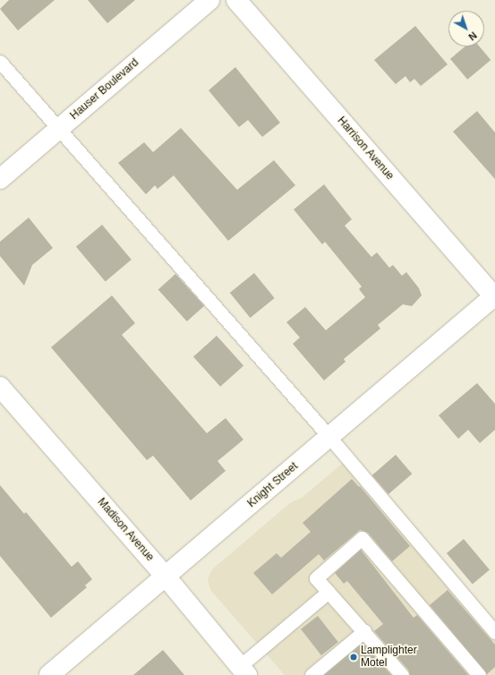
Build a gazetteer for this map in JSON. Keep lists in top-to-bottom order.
{
  "streets": {
    "street": [
      "Hauser Boulevard",
      "Harrison Avenue",
      "Knight Street",
      "Madison Avenue"
    ]
  },
  "crossings": [
    ["Harrison Avenue", "Knight Street"],
    ["Knight Street", "Madison Avenue"]
  ],
  "places": ["Lamplighter Motel"],
  "north": "bottom right"
}
